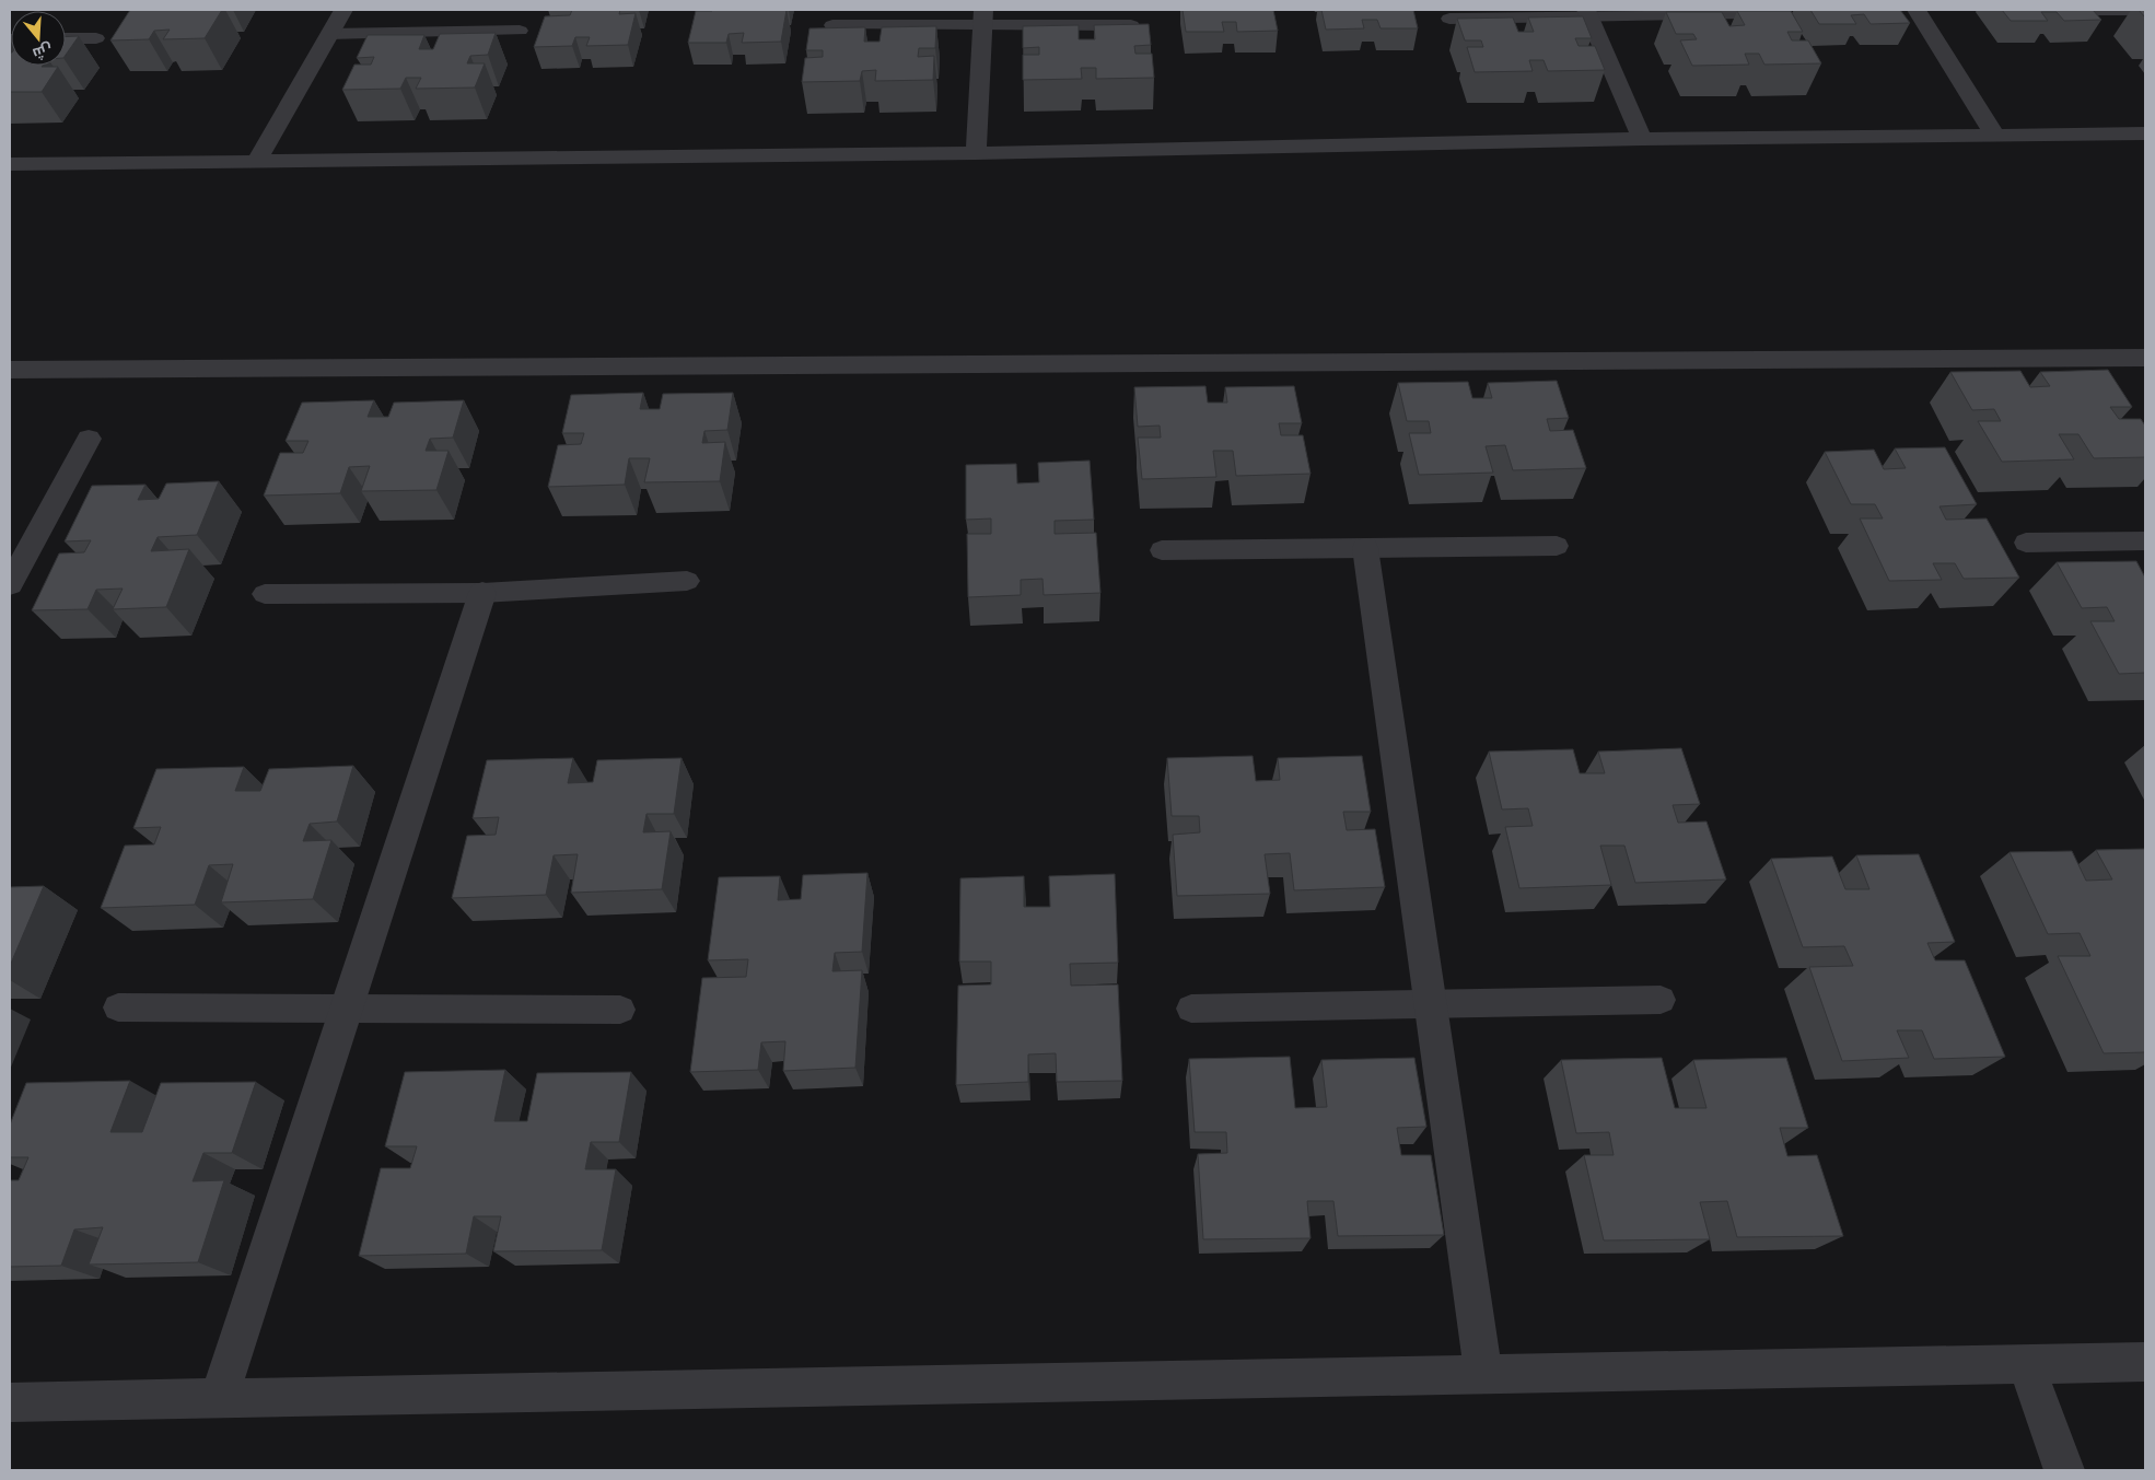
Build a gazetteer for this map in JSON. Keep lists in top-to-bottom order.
{
  "north": "bottom"
}
